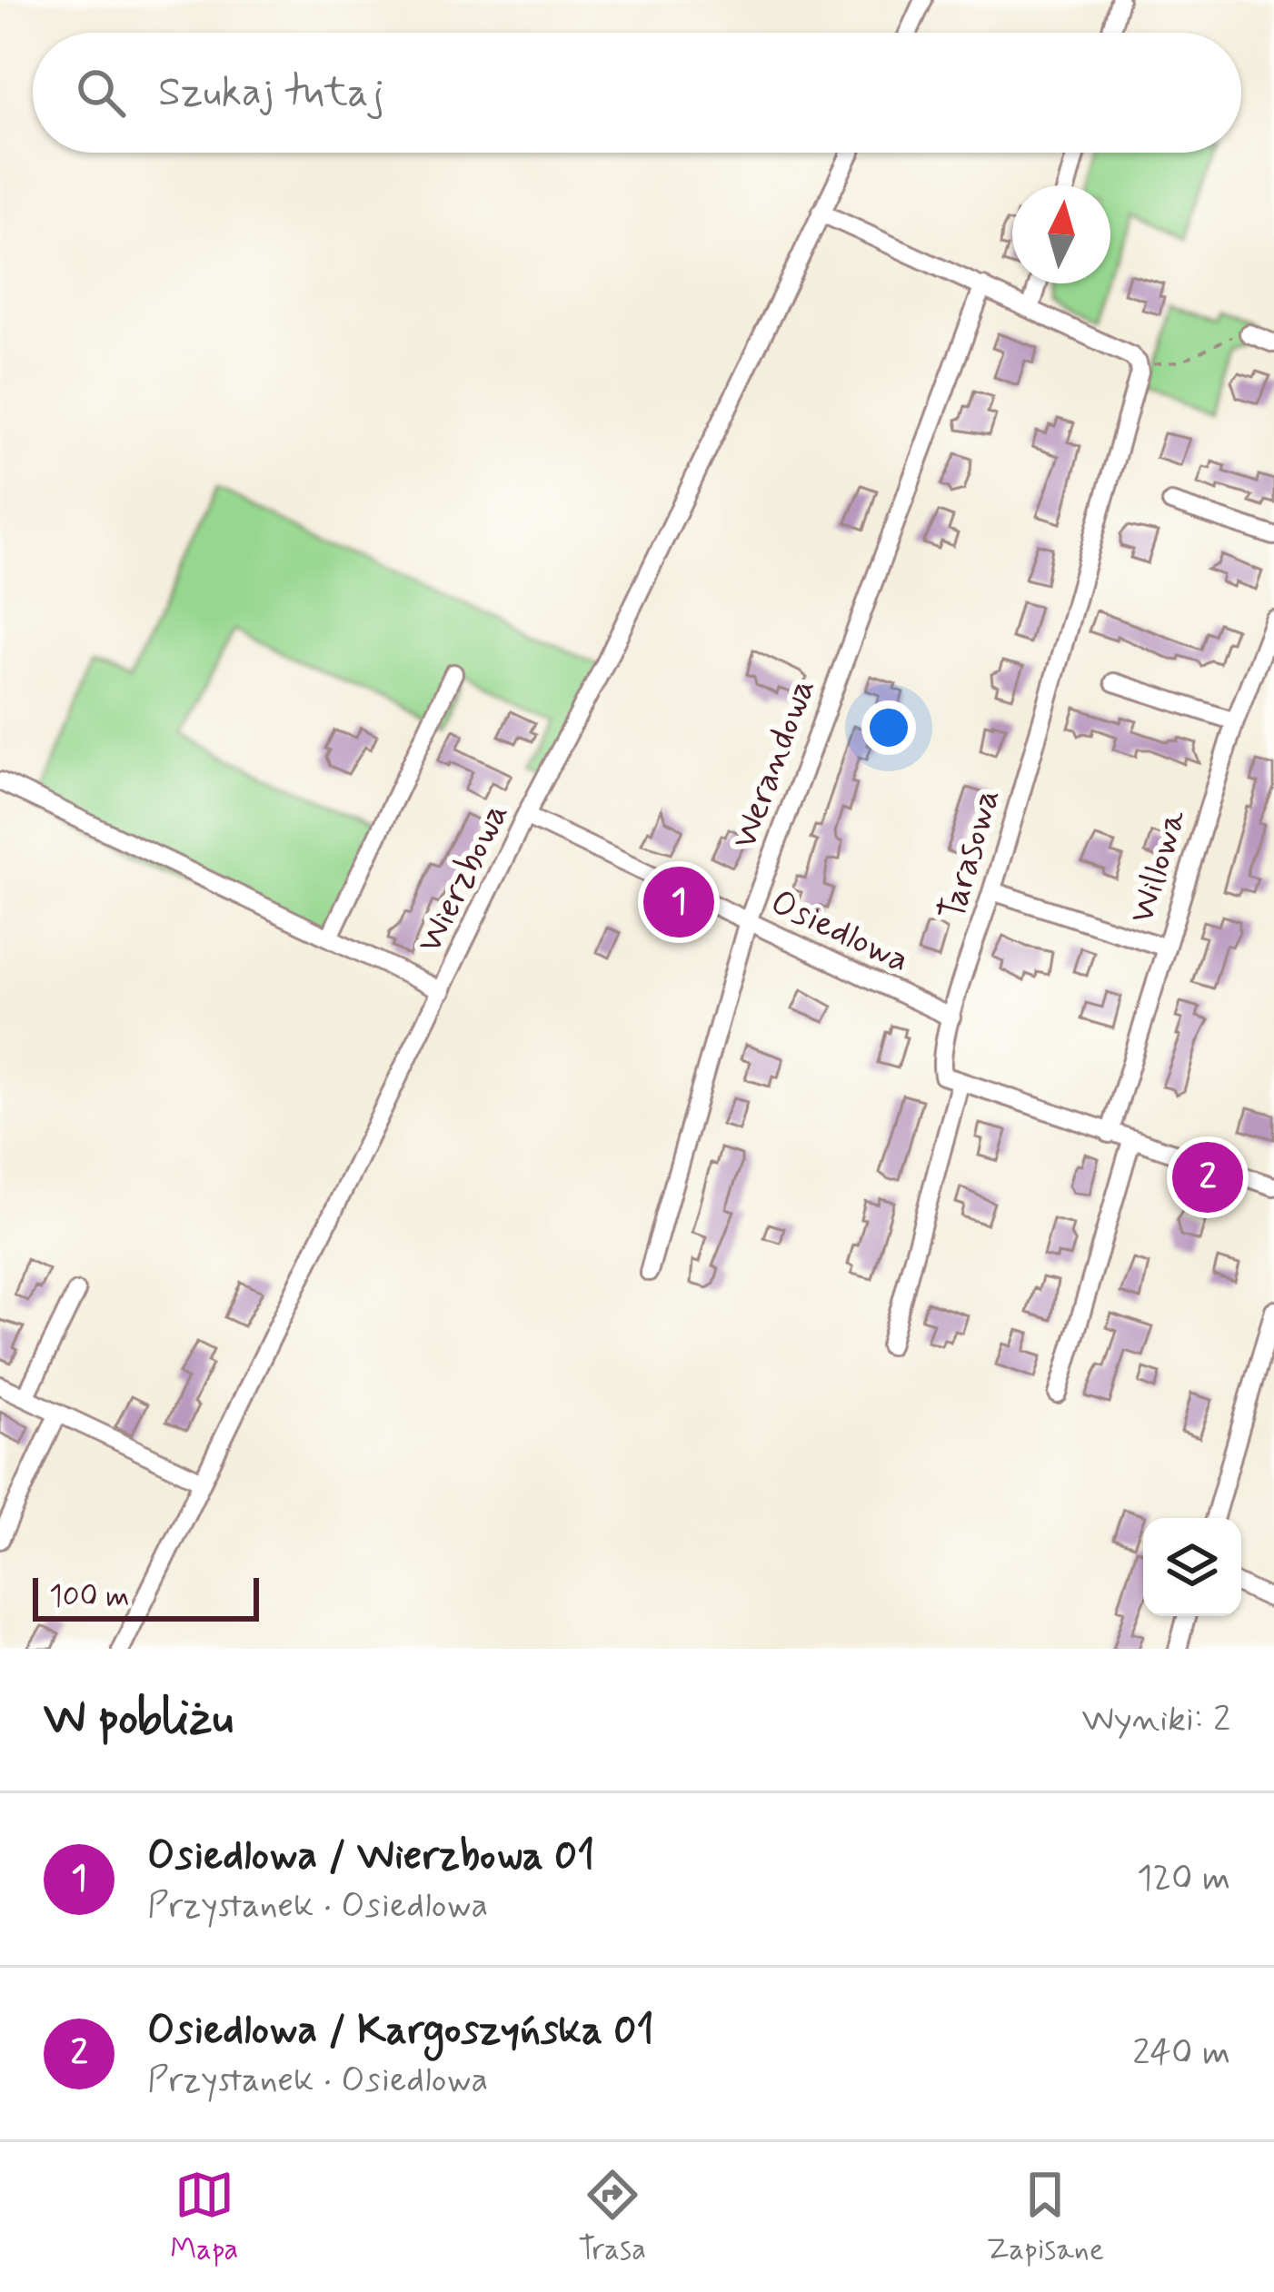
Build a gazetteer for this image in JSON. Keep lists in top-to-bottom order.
{
  "streets": {
    "street": [
      "Werandowa",
      "Tarasowa",
      "Willowa",
      "Wierzbowa",
      "Osiedlowa"
    ]
  },
  "crossings": [
    ["Werandowa", "Osiedlowa"],
    ["Tarasowa", "Osiedlowa"],
    ["Wierzbowa", "Osiedlowa"]
  ],
  "scale_bar": "100 m",
  "north": "top",
  "page": {
    "search": "Szukaj tutaj",
    "pins": ["1", "2"],
    "scale": "100 m",
    "heading": ["W pobliżu", "Wyniki: 2"],
    "list": [
      {
        "mark": "1",
        "name": "Osiedlowa / Wierzbowa 01",
        "note": "Przystanek · Osiedlowa",
        "value": "120 m"
      },
      {
        "mark": "2",
        "name": "Osiedlowa / Kargoszyńska 01",
        "note": "Przystanek · Osiedlowa",
        "value": "240 m"
      }
    ],
    "nav": ["Mapa", "Trasa", "Zapisane"]
  }
}
